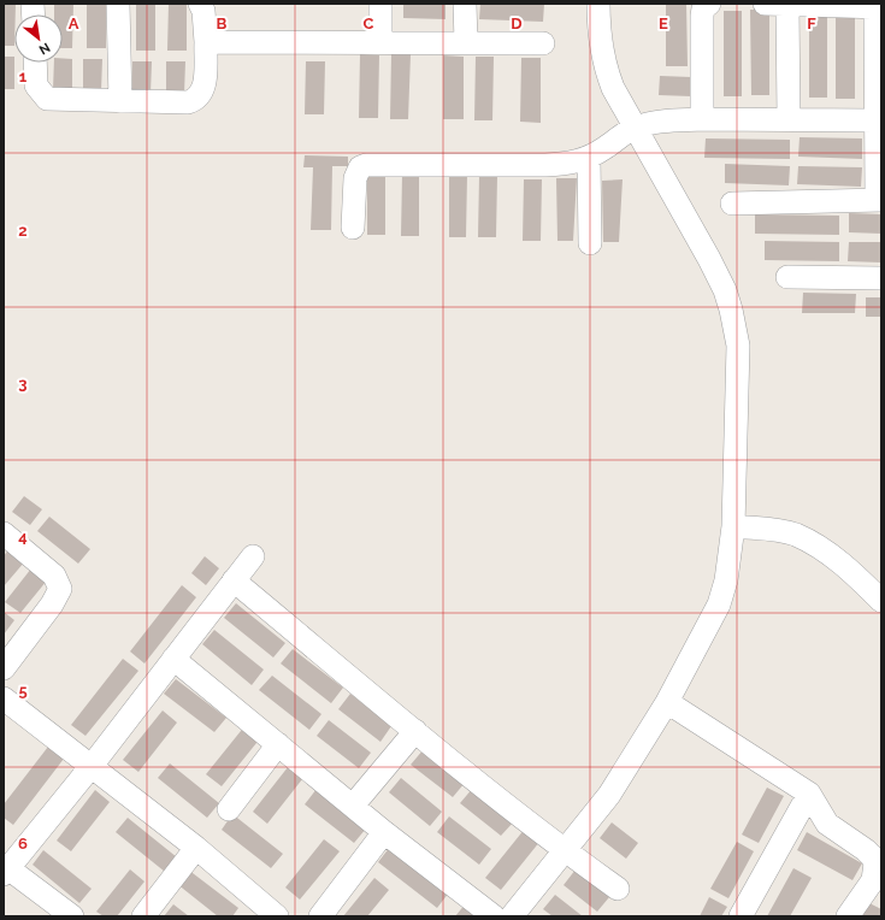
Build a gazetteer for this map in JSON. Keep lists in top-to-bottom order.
{
  "north": "bottom right",
  "grid": {
    "columns": [
      "A",
      "B",
      "C",
      "D",
      "E",
      "F"
    ],
    "rows": [
      "1",
      "2",
      "3",
      "4",
      "5",
      "6"
    ]
  }
}
